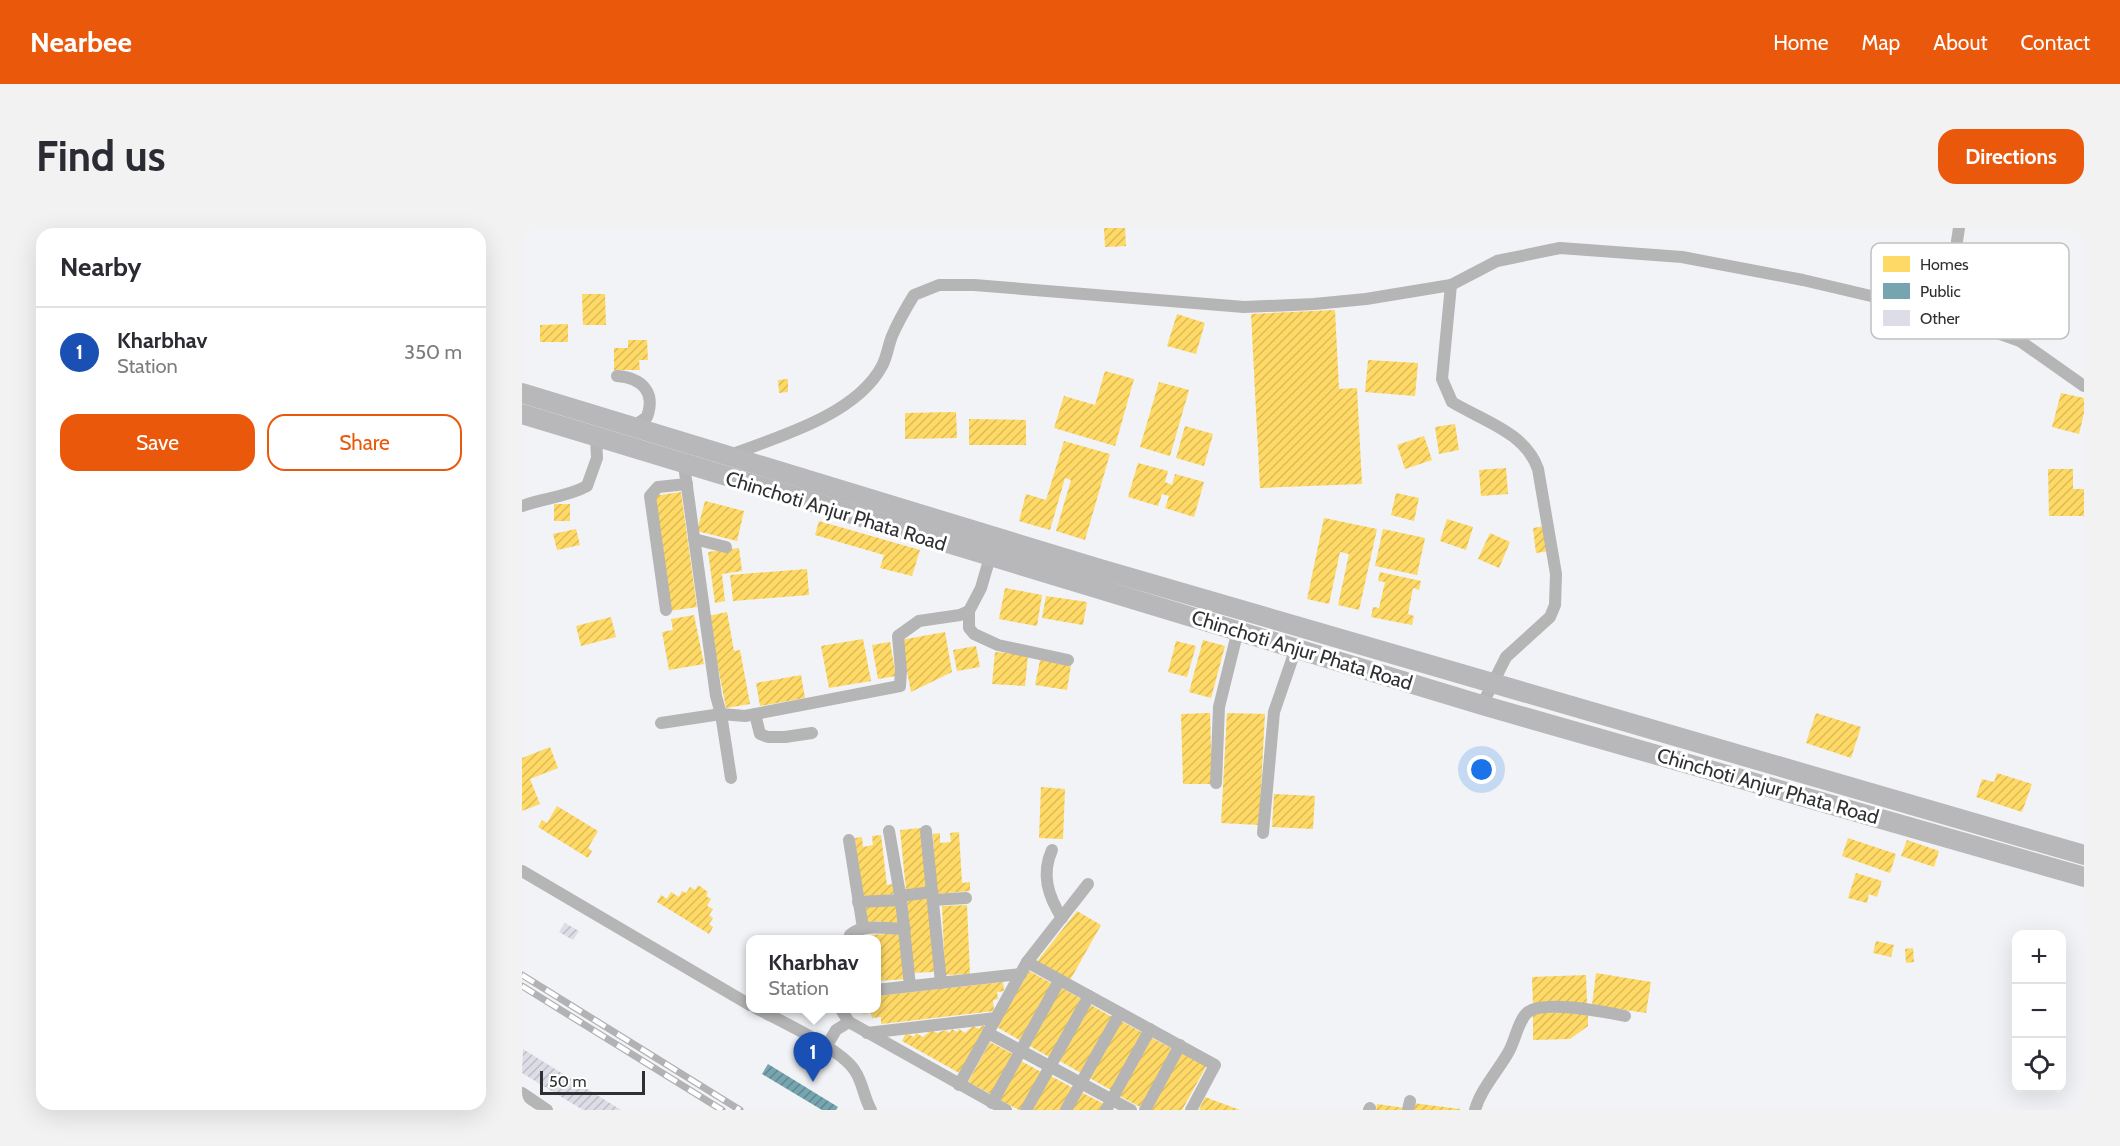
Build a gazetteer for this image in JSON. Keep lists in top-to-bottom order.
{
  "streets": {
    "main road": ["Chinchoti Anjur Phata Road"]
  },
  "legend": ["Homes", "Public", "Other"],
  "scale_bar": "50 m",
  "page": {
    "header": "Nearbee",
    "nav": [
      "Home",
      "Map",
      "About",
      "Contact"
    ],
    "buttons": [
      "Directions",
      ["Save", "Share"]
    ],
    "title": "Find us",
    "heading": "Nearby",
    "list": [
      {
        "mark": "1",
        "name": "Kharbhav",
        "note": "Station",
        "value": "350 m"
      }
    ],
    "map_buttons": ["+", "−"],
    "popup": ["Kharbhav", "Station"],
    "pins": "1",
    "scale": "50 m"
  }
}
